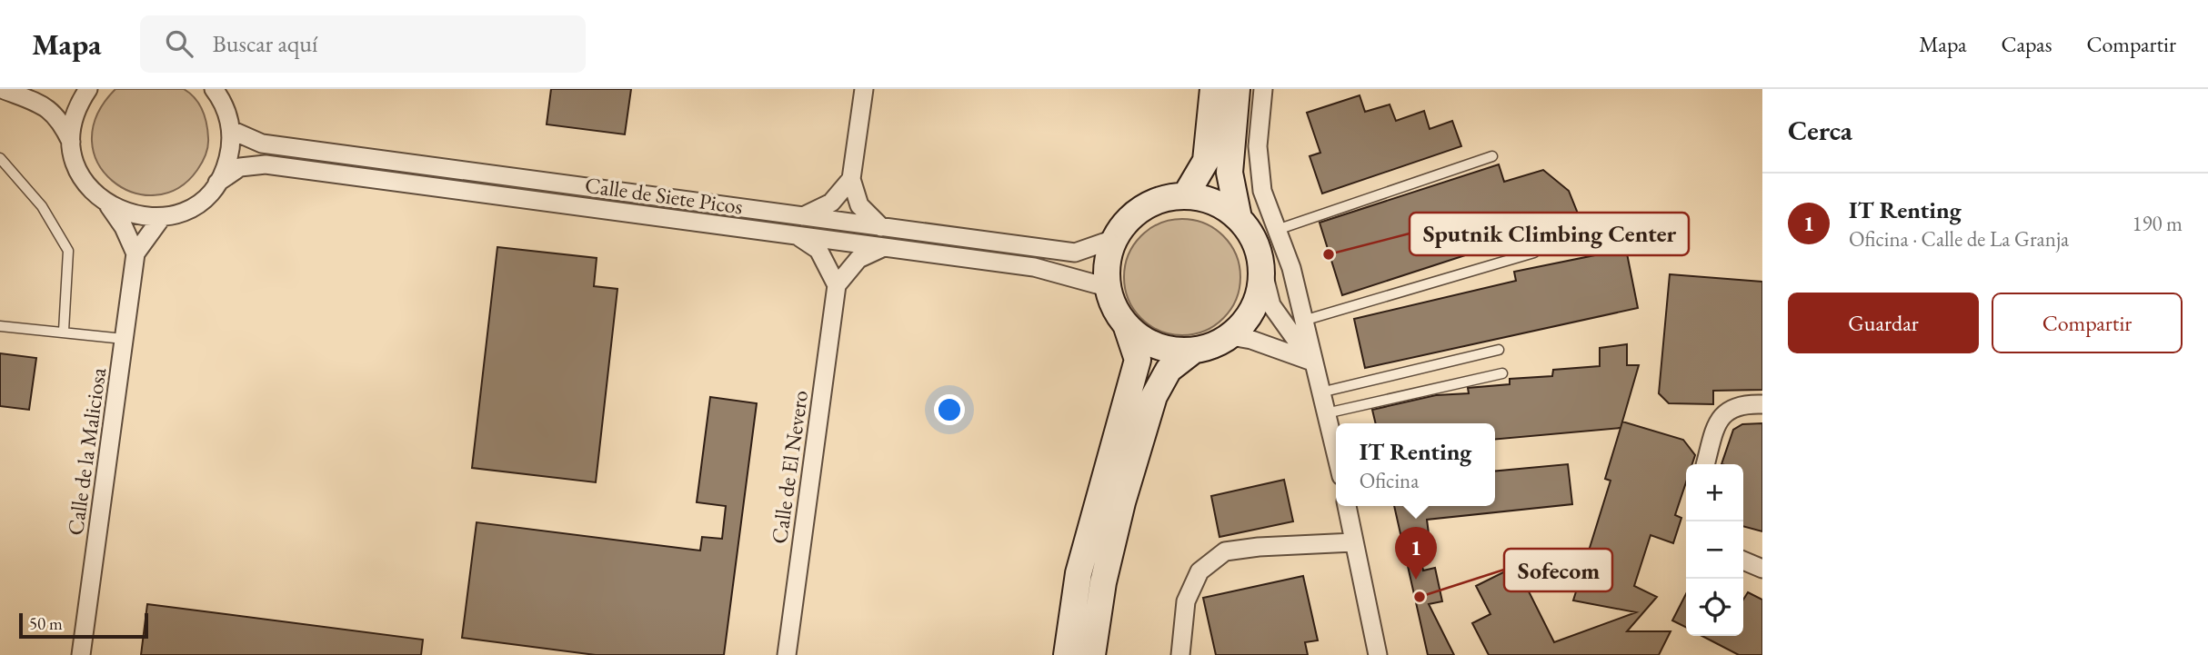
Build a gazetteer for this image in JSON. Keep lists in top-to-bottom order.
{
  "streets": {
    "street": ["Calle de Siete Picos", "Calle de la Maliciosa", "Calle de El Nevero"]
  },
  "places": ["Sputnik Climbing Center", "Sofecom"],
  "scale_bar": "50 m",
  "page": {
    "header": "Mapa",
    "search": "Buscar aquí",
    "nav": ["Mapa", "Capas", "Compartir"],
    "heading": "Cerca",
    "list": [
      {
        "mark": "1",
        "name": "IT Renting",
        "note": "Oficina · Calle de La Granja",
        "value": "190 m"
      }
    ],
    "buttons": ["Guardar", "Compartir"],
    "popup": ["IT Renting", "Oficina"],
    "map_buttons": ["+", "−"],
    "pins": "1",
    "scale": "50 m"
  }
}
